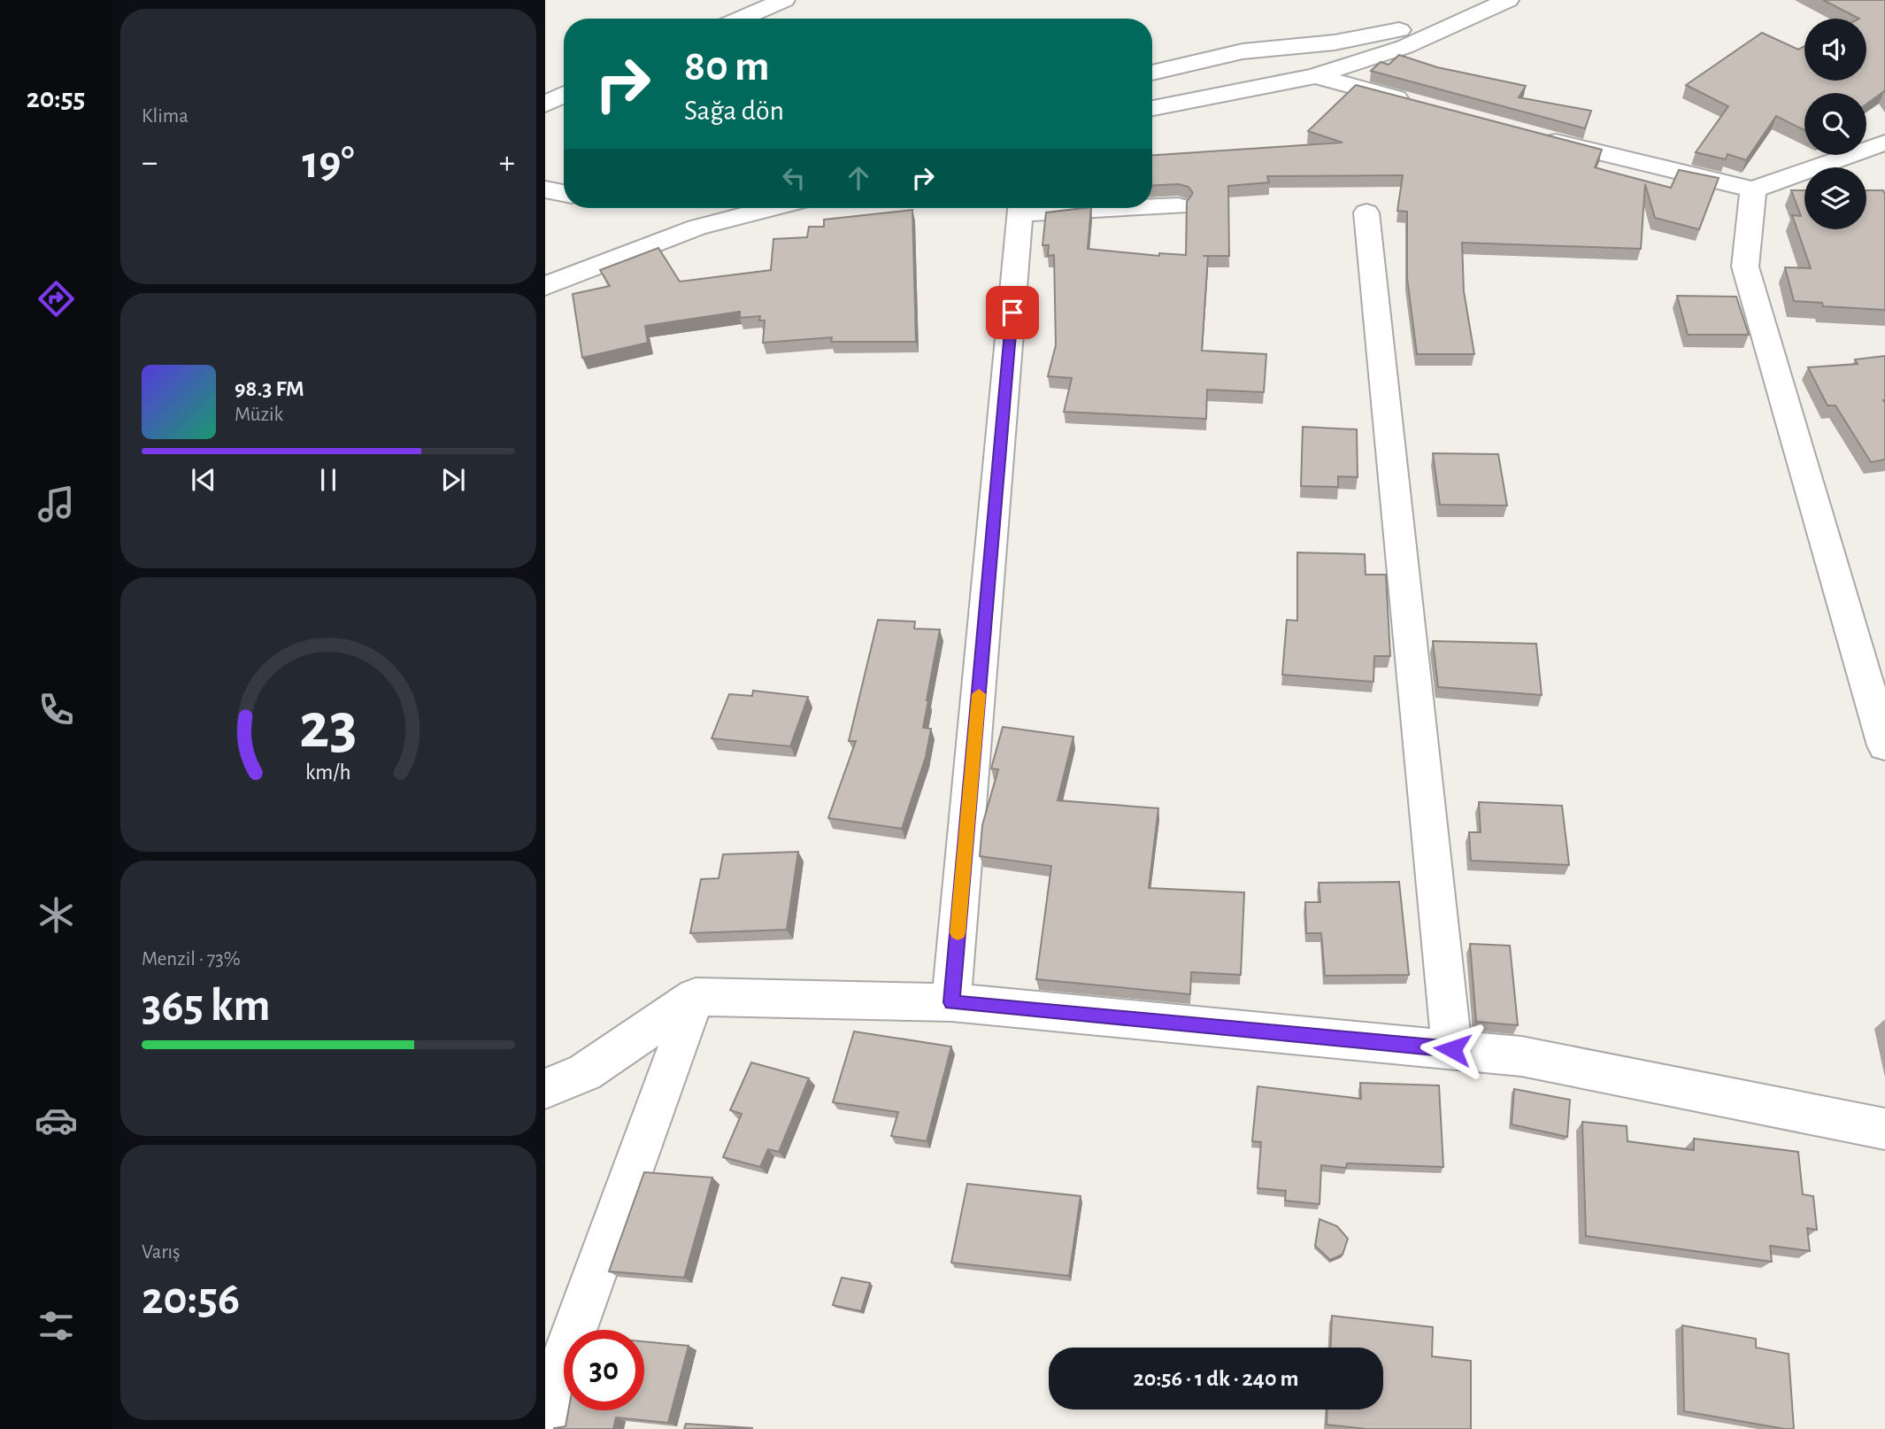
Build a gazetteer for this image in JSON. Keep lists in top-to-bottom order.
{
  "page": {
    "tabs": "20:55",
    "tile": [
      "Klima",
      ["Menzil · 73%", "365 km"],
      ["Varış", "20:56"]
    ],
    "turn": ["80 m", "Sağa dön"],
    "heat": ["−", "19°", "+"],
    "song": ["98.3 FM", "Müzik"],
    "limit": "30",
    "trip": "20:56 · 1 dk · 240 m",
    "gauge": ["23", "km/h"]
  }
}
